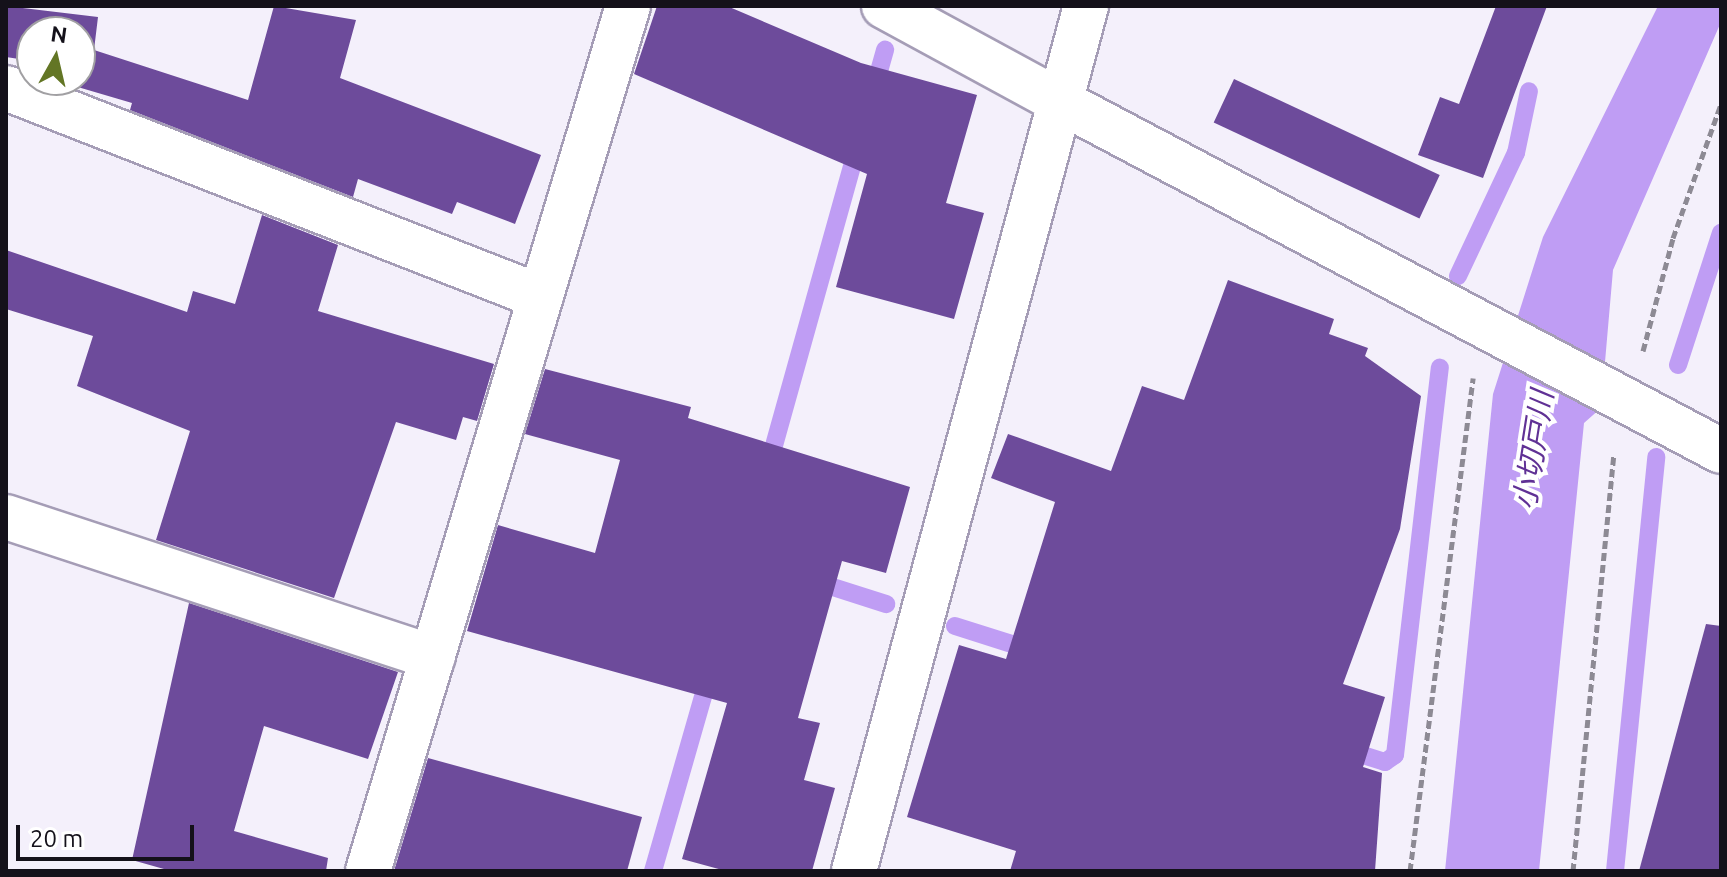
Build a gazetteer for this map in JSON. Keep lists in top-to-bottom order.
{
  "water": ["小切戸川"],
  "scale_bar": "20 m",
  "north": "top"
}
